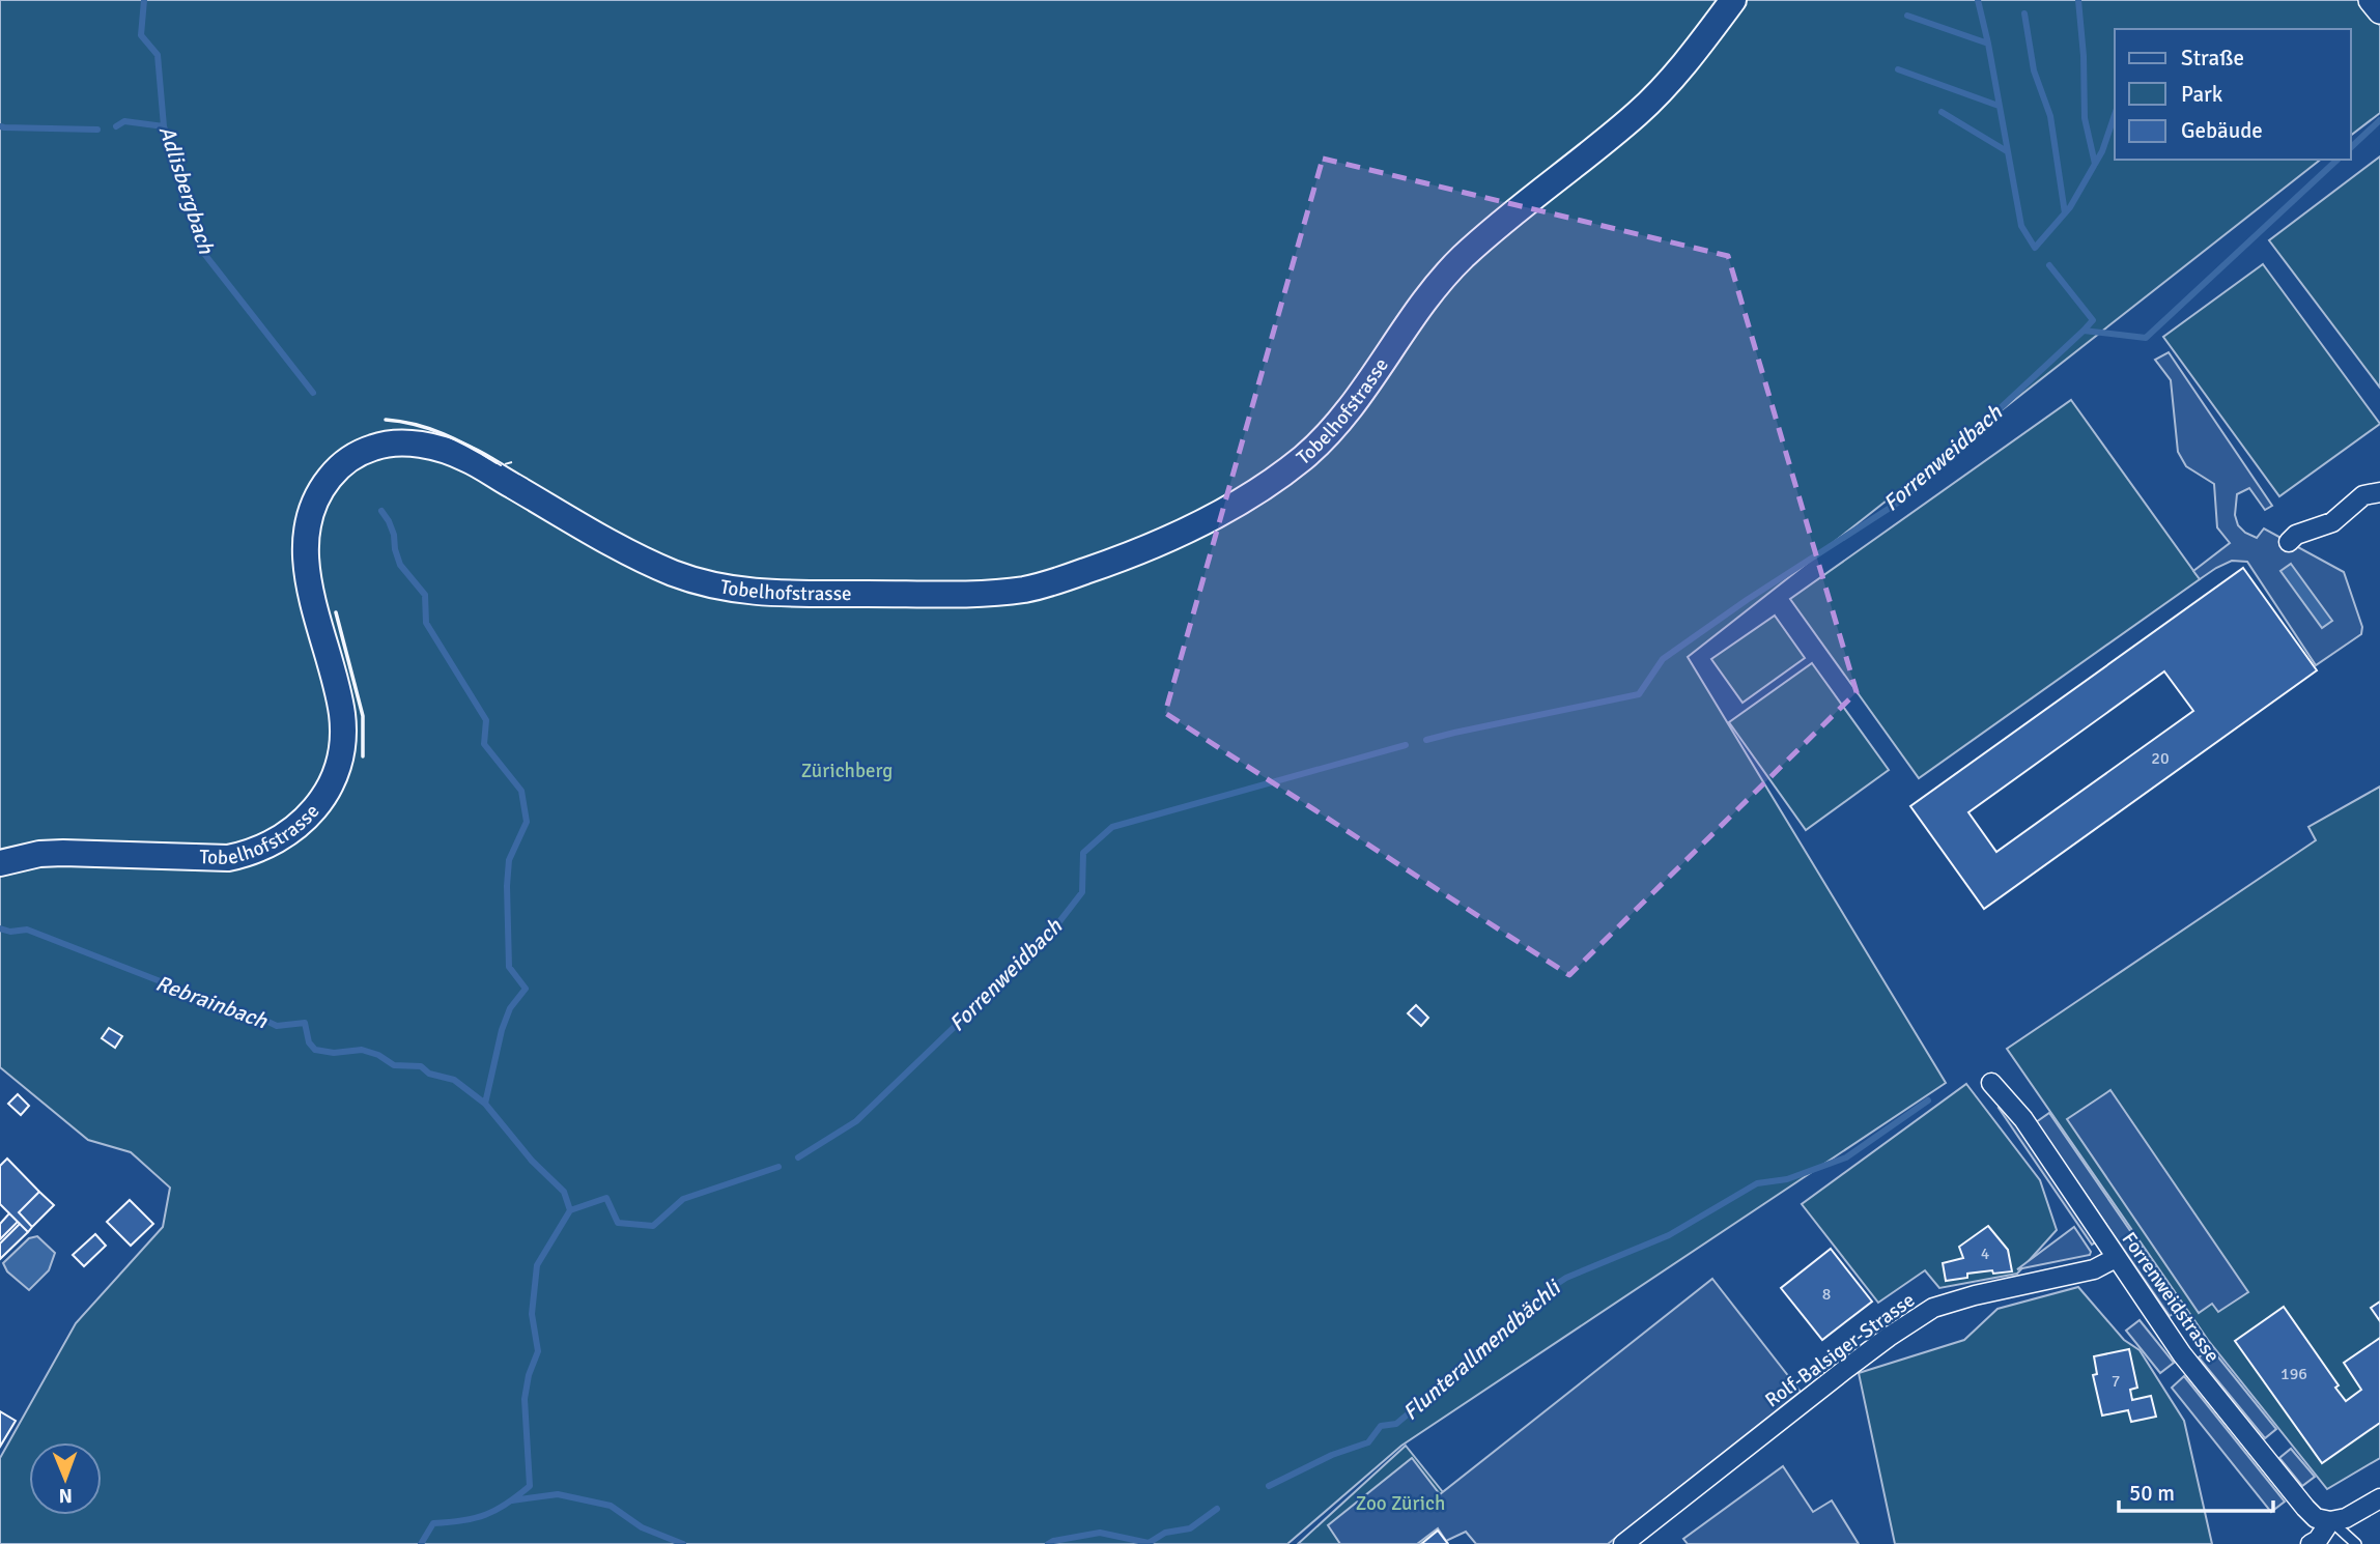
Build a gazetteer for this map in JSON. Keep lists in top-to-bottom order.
{
  "streets": {
    "main road": ["Tobelhofstrasse"],
    "street": ["Forrenweidstrasse", "Rolf-Balsiger-Strasse"]
  },
  "crossings": [
    ["Forrenweidstrasse", "Rolf-Balsiger-Strasse"]
  ],
  "water": [
    "Adlisbergbach",
    "Forrenweidbach",
    "Rebrainbach",
    "Flunterallmendbächli"
  ],
  "parks": ["Zürichberg", "Zoo Zürich"],
  "house_numbers": [
    "20",
    "4",
    "8",
    "196",
    "7"
  ],
  "legend": ["Straße", "Park", "Gebäude"],
  "scale_bar": "50 m",
  "north": "bottom"
}
